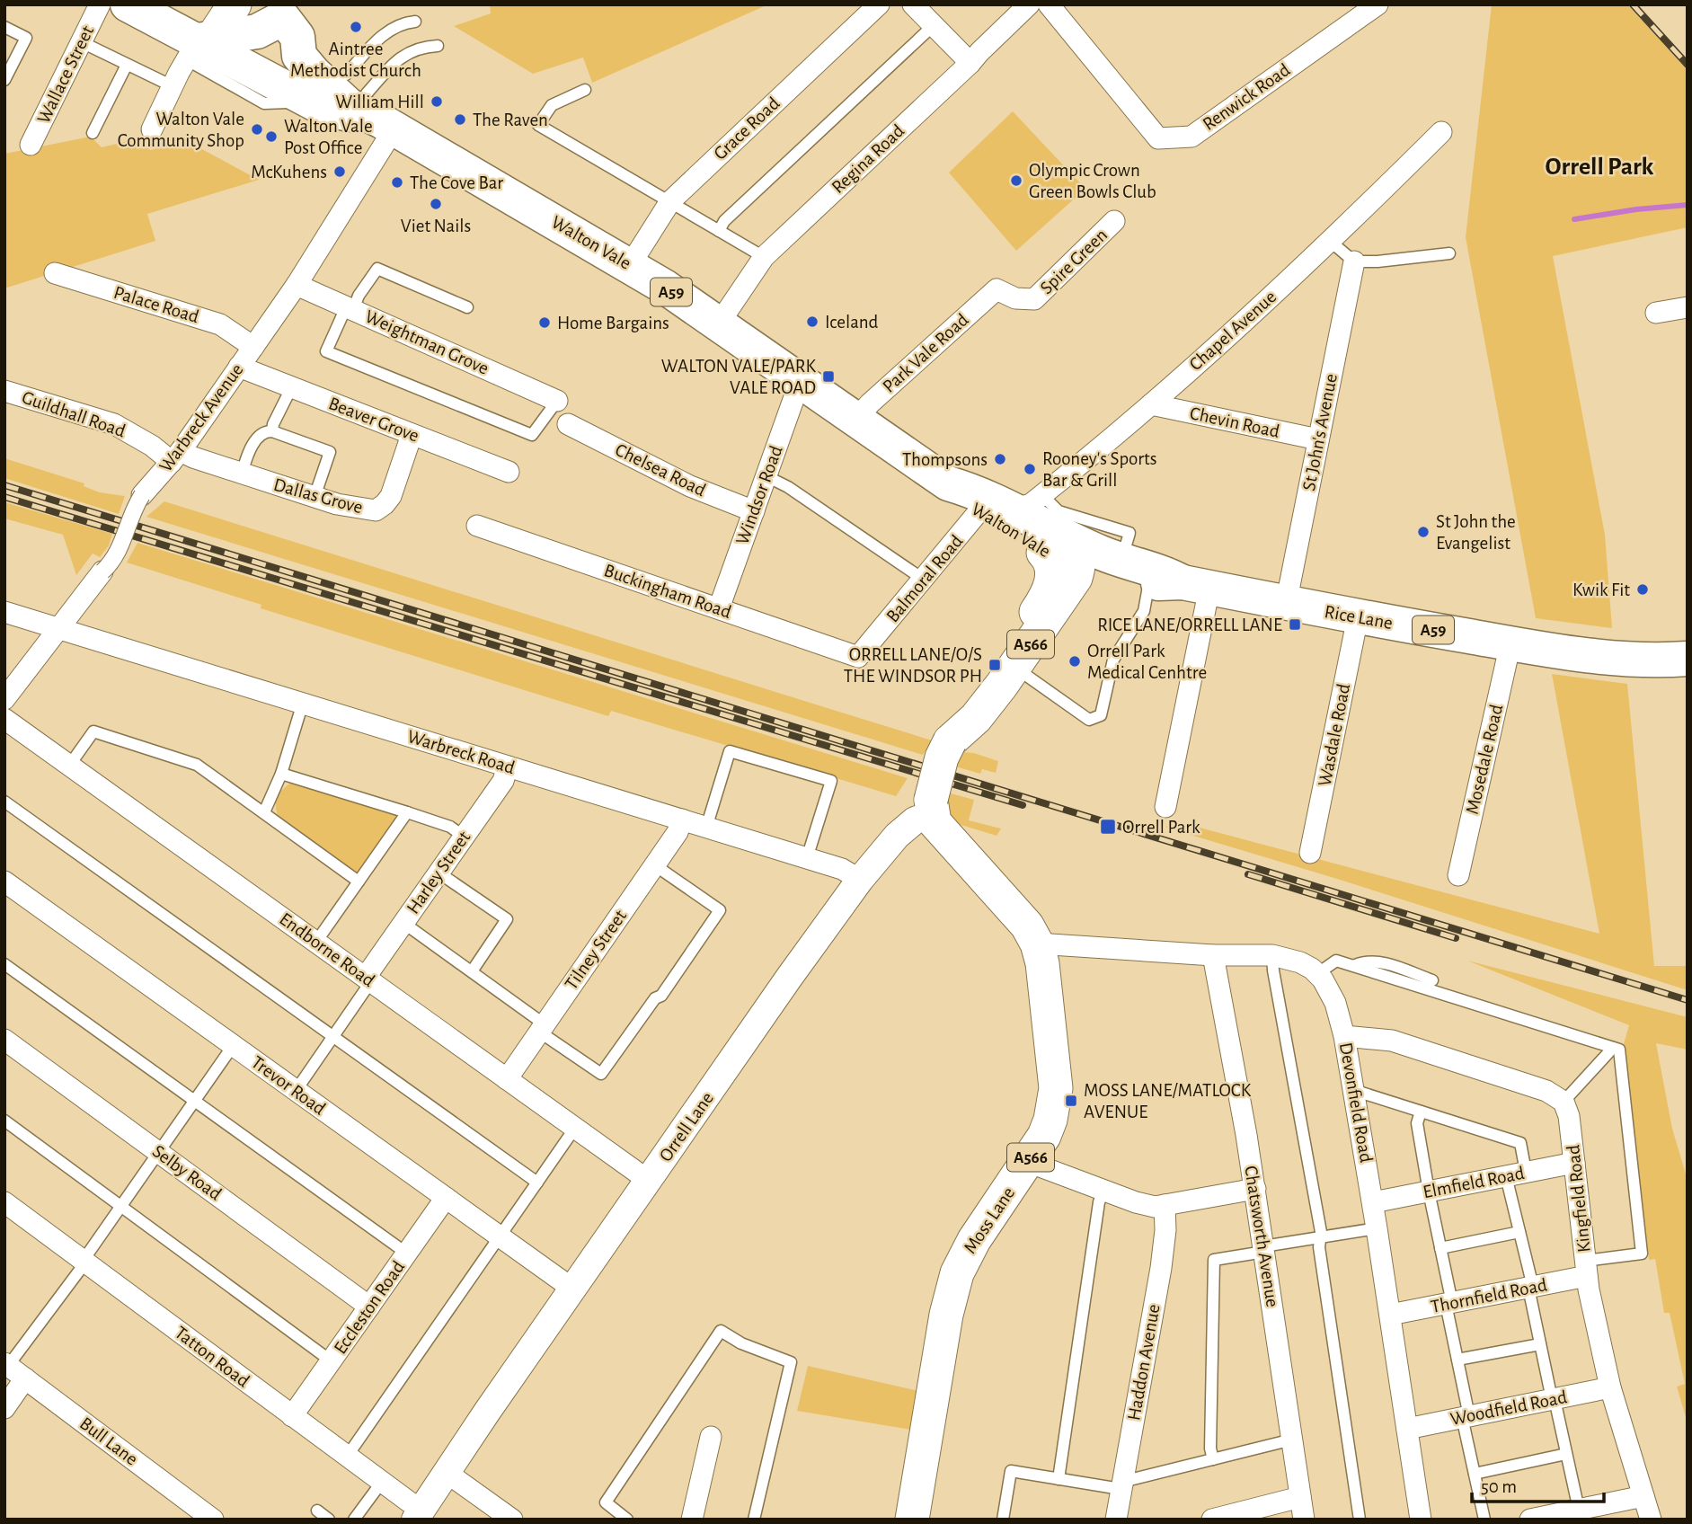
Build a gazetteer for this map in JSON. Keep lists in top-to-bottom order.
{
  "streets": {
    "highway": ["Walton Vale", "A59", "Rice Lane"],
    "main road": ["A566", "Moss Lane"],
    "street": [
      "Wallace Street",
      "Renwick Road",
      "Grace Road",
      "Regina Road",
      "Spire Green",
      "Palace Road",
      "Chapel Avenue",
      "Weightman Grove",
      "Park Vale Road",
      "Guildhall Road",
      "Warbreck Avenue",
      "Beaver Grove",
      "Chevin Road",
      "St John's Avenue",
      "Chelsea Road",
      "Windsor Road",
      "Dallas Grove",
      "Balmoral Road",
      "Buckingham Road",
      "Wasdale Road",
      "Warbreck Road",
      "Mosedale Road",
      "Harley Street",
      "Endborne Road",
      "Tilney Street",
      "Trevor Road",
      "Devonfield Road",
      "Orrell Lane",
      "Selby Road",
      "Elmfield Road",
      "Kingfield Road",
      "Chatsworth Avenue",
      "Thornfield Road",
      "Eccleston Road",
      "Tatton Road",
      "Haddon Avenue",
      "Woodfield Road",
      "Bull Lane"
    ]
  },
  "crossings": [
    ["Grace Road", "Walton Vale"],
    ["Regina Road", "Walton Vale"],
    ["Walton Vale", "A59"],
    ["Walton Vale", "Chapel Avenue"],
    ["Walton Vale", "Park Vale Road"],
    ["Walton Vale", "Warbreck Avenue"],
    ["Walton Vale", "Windsor Road"],
    ["Walton Vale", "Balmoral Road"],
    ["Walton Vale", "Rice Lane"],
    ["Walton Vale", "A566"],
    ["Spire Green", "Park Vale Road"],
    ["A59", "Warbreck Avenue"],
    ["Palace Road", "Warbreck Avenue"],
    ["Chapel Avenue", "Chevin Road"],
    ["Chapel Avenue", "Balmoral Road"],
    ["Weightman Grove", "Warbreck Avenue"],
    ["Guildhall Road", "Warbreck Avenue"],
    ["Guildhall Road", "Dallas Grove"],
    ["Warbreck Avenue", "Beaver Grove"],
    ["Warbreck Avenue", "Dallas Grove"],
    ["Warbreck Avenue", "Warbreck Road"],
    ["Beaver Grove", "Dallas Grove"],
    ["Chevin Road", "St John's Avenue"],
    ["St John's Avenue", "Rice Lane"],
    ["Chelsea Road", "Windsor Road"],
    ["Windsor Road", "Buckingham Road"],
    ["Balmoral Road", "Buckingham Road"],
    ["Rice Lane", "A566"],
    ["Rice Lane", "Wasdale Road"],
    ["Rice Lane", "Mosedale Road"],
    ["A566", "Orrell Lane"],
    ["A566", "Moss Lane"],
    ["Warbreck Road", "Harley Street"],
    ["Warbreck Road", "Tilney Street"],
    ["Warbreck Road", "Orrell Lane"],
    ["Harley Street", "Endborne Road"],
    ["Endborne Road", "Tilney Street"],
    ["Endborne Road", "Orrell Lane"],
    ["Trevor Road", "Orrell Lane"],
    ["Trevor Road", "Eccleston Road"],
    ["Devonfield Road", "Elmfield Road"],
    ["Devonfield Road", "Thornfield Road"],
    ["Devonfield Road", "Woodfield Road"],
    ["Orrell Lane", "Moss Lane"],
    ["Orrell Lane", "Tatton Road"],
    ["Selby Road", "Eccleston Road"],
    ["Elmfield Road", "Kingfield Road"],
    ["Kingfield Road", "Thornfield Road"],
    ["Kingfield Road", "Woodfield Road"],
    ["Eccleston Road", "Tatton Road"]
  ],
  "districts": ["Orrell Park"],
  "places": {
    "other": [
      "Aintree Methodist Church",
      "William Hill",
      "The Raven",
      "Walton Vale Community Shop",
      "Walton Vale Post Office",
      "McKuhens",
      "Olympic Crown Green Bowls Club",
      "The Cove Bar",
      "Viet Nails",
      "Iceland",
      "Home Bargains",
      "Thompsons",
      "Rooney's Sports Bar & Grill",
      "St John the Evangelist",
      "Kwik Fit",
      "Orrell Park Medical Cenhtre"
    ],
    "transit": [
      "WALTON VALE/PARK VALE ROAD",
      "RICE LANE/ORRELL LANE",
      "ORRELL LANE/O/S THE WINDSOR PH",
      "Orrell Park",
      "MOSS LANE/MATLOCK AVENUE"
    ]
  },
  "scale_bar": "50 m"
}
